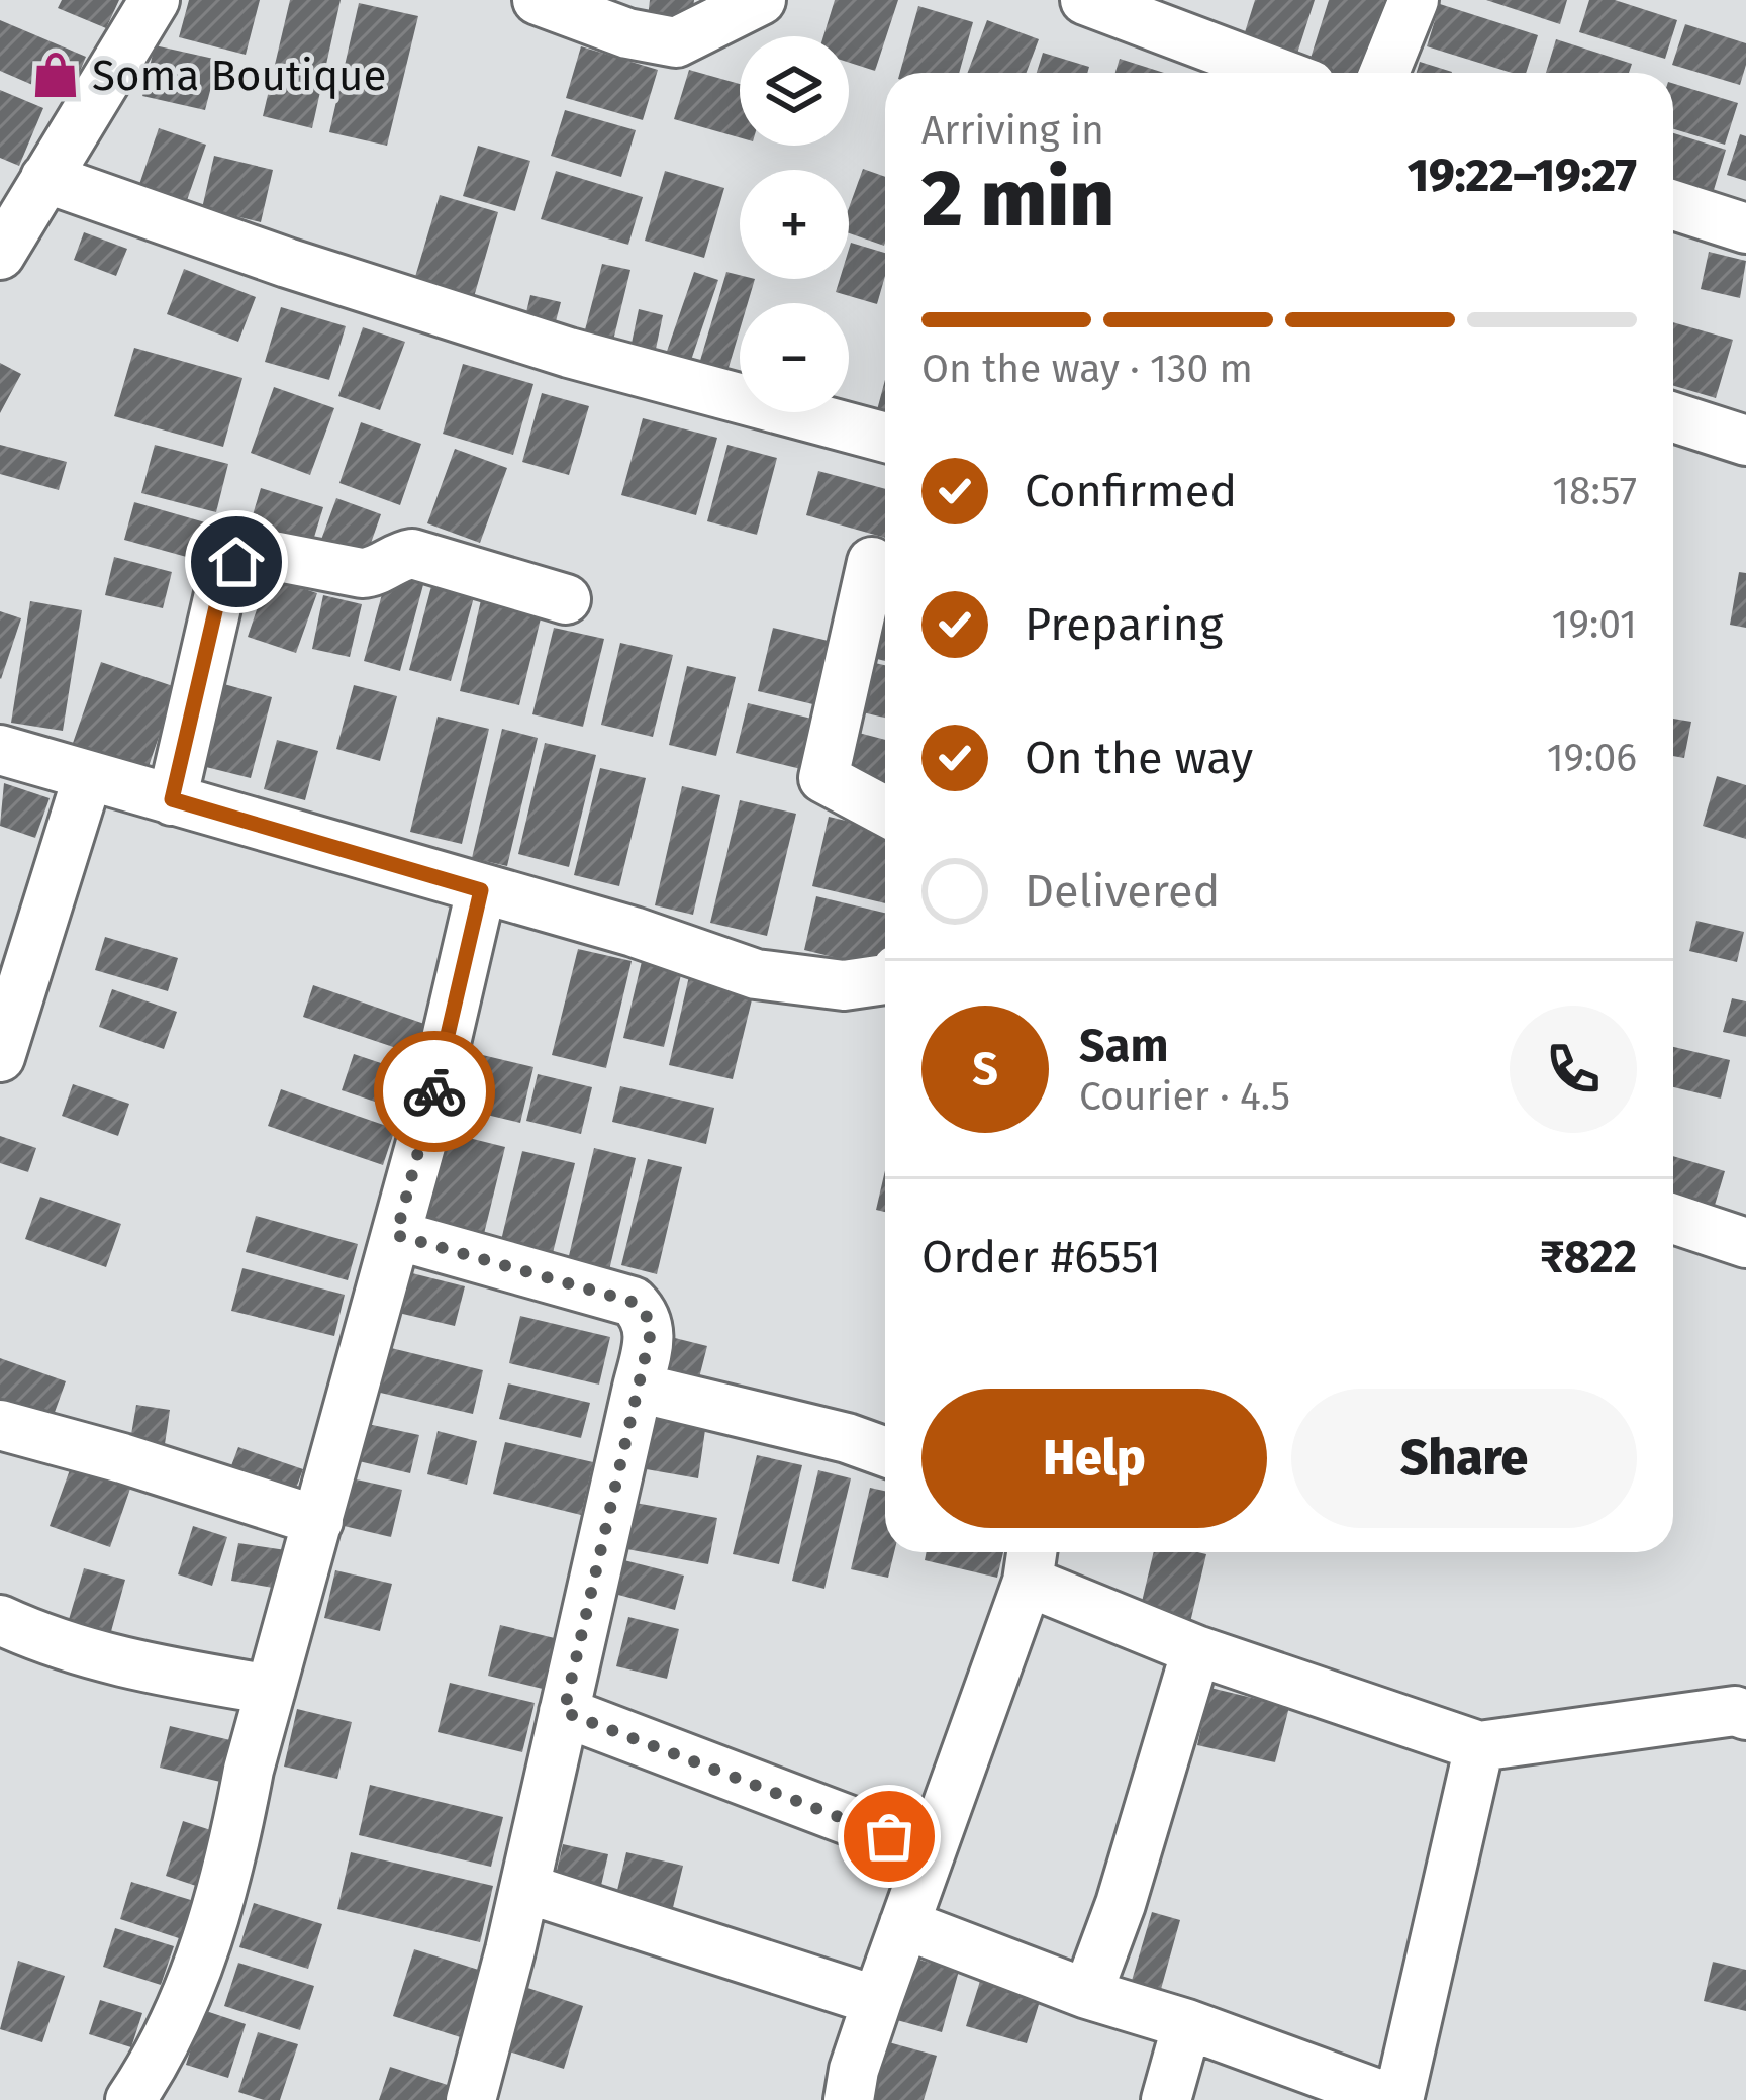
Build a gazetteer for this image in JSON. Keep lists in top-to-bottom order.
{
  "places": {
    "shop": ["Soma Boutique"]
  },
  "page": {
    "map_buttons": ["+", "−"],
    "heading": ["2 min", "Arriving in", "19:22–19:27"],
    "panel": [
      "Sam",
      "Courier · 4.5",
      "Order #6551",
      "₹822"
    ],
    "bar": "On the way · 130 m",
    "list": [
      ["Confirmed", "18:57"],
      ["Preparing", "19:01"],
      ["On the way", "19:06"],
      "Delivered"
    ],
    "round": "S",
    "buttons": ["Help", "Share"]
  }
}
